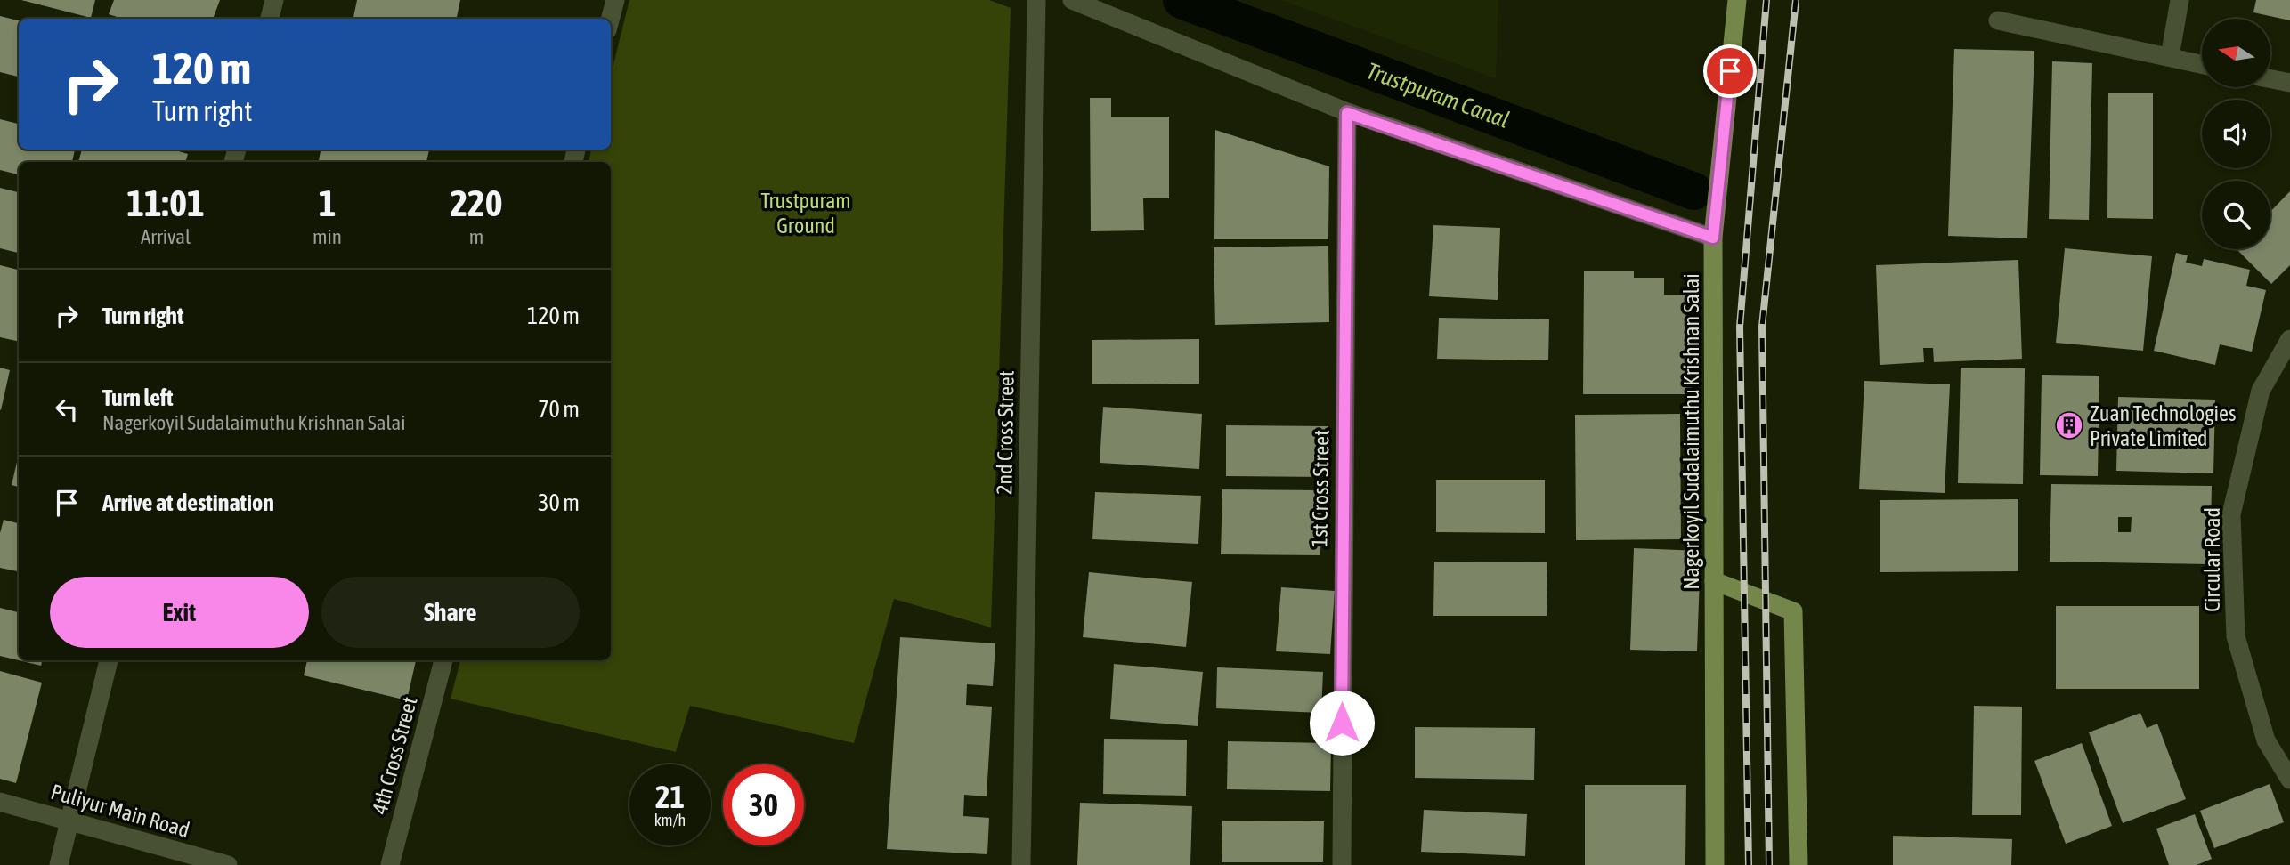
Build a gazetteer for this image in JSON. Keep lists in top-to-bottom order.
{
  "streets": {
    "main road": ["Nagerkoyil Sudalaimuthu Krishnan Salai"],
    "street": [
      "2nd Cross Street",
      "1st Cross Street",
      "Circular Road",
      "4th Cross Street",
      "Puliyur Main Road"
    ]
  },
  "water": ["Trustpuram Canal"],
  "parks": ["Trustpuram Ground"],
  "places": {
    "building": ["Zuan Technologies Private Limited"]
  },
  "north": "left",
  "page": {
    "turn": ["120 m", "Turn right"],
    "eta": [
      "11:01",
      "Arrival",
      "1",
      "min",
      "220",
      "m"
    ],
    "list": [
      {
        "name": "Turn right",
        "value": "120 m"
      },
      {
        "name": "Turn left",
        "note": "Nagerkoyil Sudalaimuthu Krishnan Salai",
        "value": "70 m"
      },
      {
        "name": "Arrive at destination",
        "value": "30 m"
      }
    ],
    "buttons": ["Exit", "Share"],
    "speed": "21 km/h",
    "limit": "30"
  }
}
